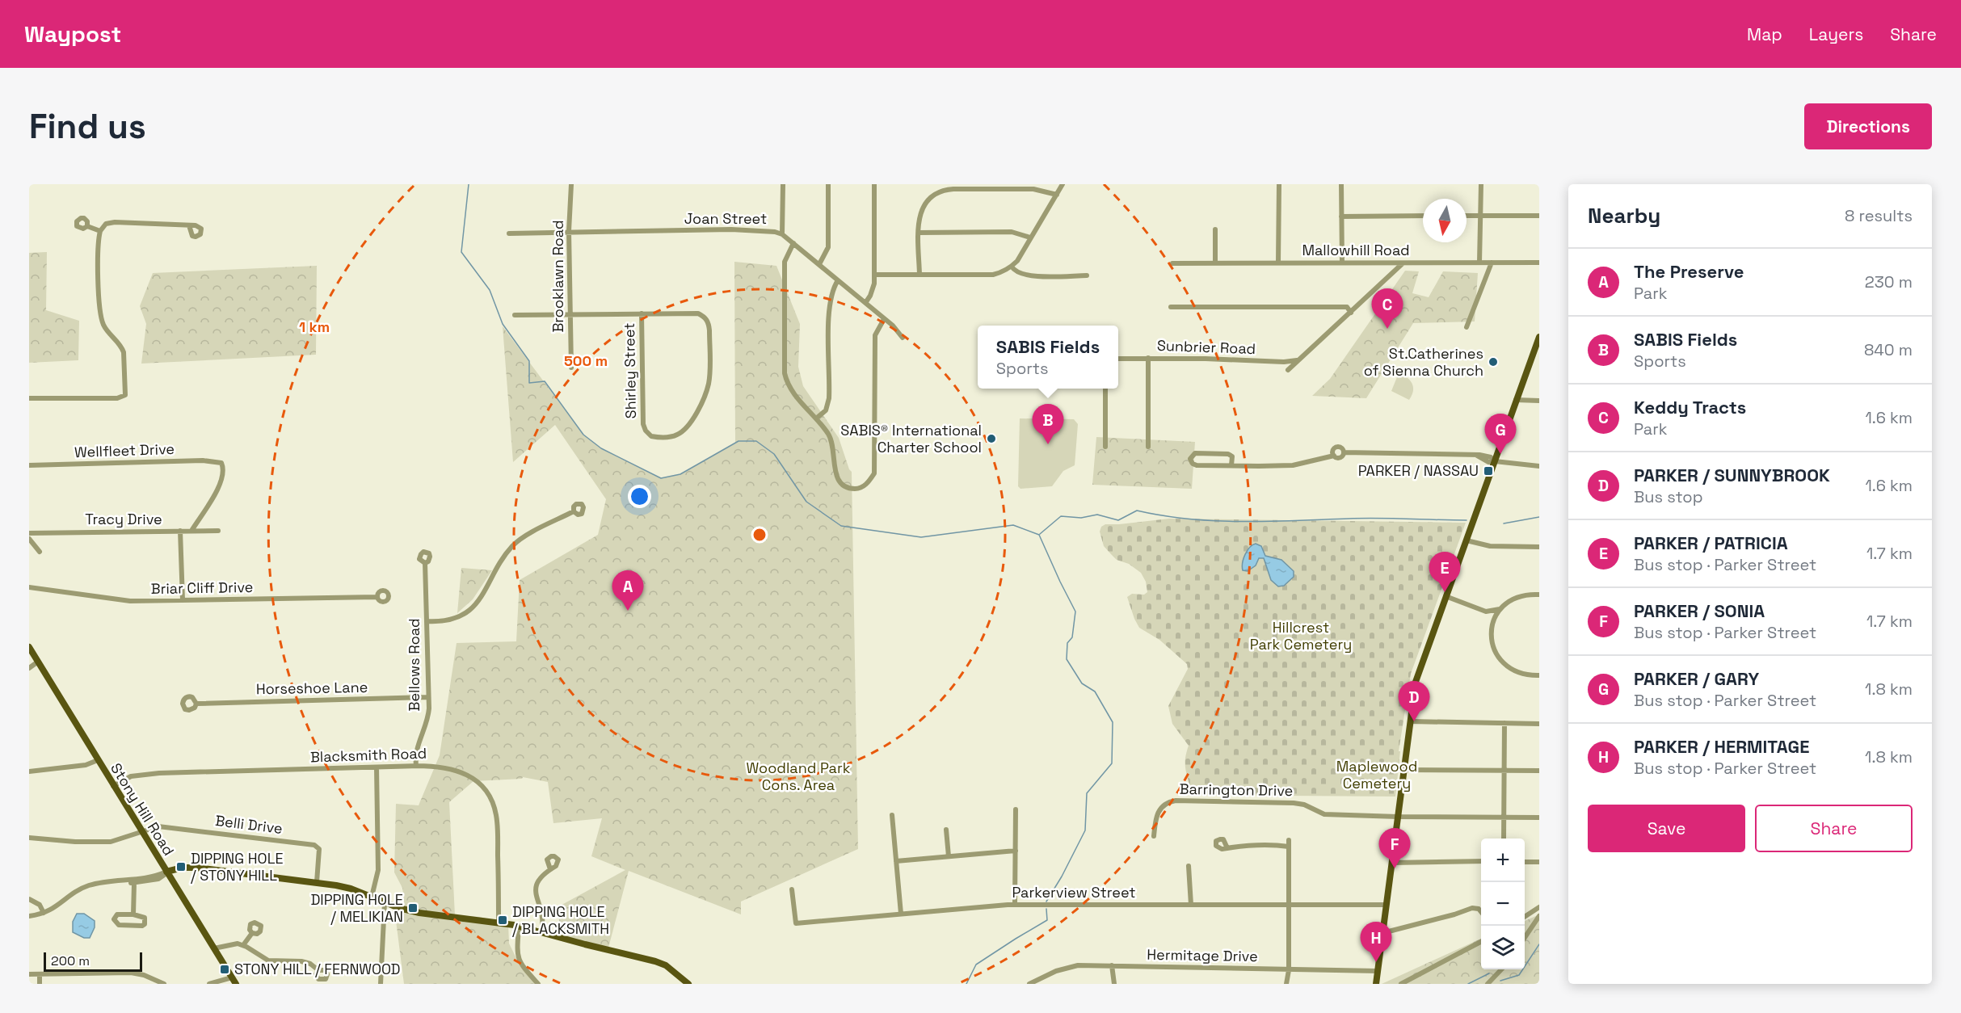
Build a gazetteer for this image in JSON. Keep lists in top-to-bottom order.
{
  "streets": {
    "main road": ["Stony Hill Road"],
    "street": [
      "Joan Street",
      "Mallowhill Road",
      "Brooklawn Road",
      "Sunbrier Road",
      "Shirley Street",
      "Wellfleet Drive",
      "Tracy Drive",
      "Briar Cliff Drive",
      "Bellows Road",
      "Horseshoe Lane",
      "Blacksmith Road",
      "Barrington Drive",
      "Belli Drive",
      "Parkerview Street",
      "Hermitage Drive"
    ]
  },
  "crossings": [
    ["Joan Street", "Brooklawn Road"],
    ["Brooklawn Road", "Shirley Street"],
    ["Wellfleet Drive", "Tracy Drive"],
    ["Bellows Road", "Horseshoe Lane"],
    ["Bellows Road", "Blacksmith Road"],
    ["Blacksmith Road", "Stony Hill Road"],
    ["Stony Hill Road", "Belli Drive"]
  ],
  "parks": ["Hillcrest Park Cemetery", "Maplewood Cemetery", "Woodland Park Cons. Area"],
  "places": {
    "other": ["St.Catherines of Sienna Church", "SABIS® International Charter School"],
    "transit": [
      "PARKER / NASSAU",
      "DIPPING HOLE / STONY HILL",
      "DIPPING HOLE / MELIKIAN",
      "DIPPING HOLE / BLACKSMITH",
      "STONY HILL / FERNWOOD"
    ]
  },
  "scale_bar": "200 m",
  "north": "bottom",
  "page": {
    "header": "Waypost",
    "nav": ["Map", "Layers", "Share"],
    "buttons": [
      "Directions",
      ["Save", "Share"]
    ],
    "title": "Find us",
    "heading": ["Nearby", "8 results"],
    "list": [
      {
        "mark": "A",
        "name": "The Preserve",
        "note": "Park",
        "value": "230 m"
      },
      {
        "mark": "B",
        "name": "SABIS Fields",
        "note": "Sports",
        "value": "840 m"
      },
      {
        "mark": "C",
        "name": "Keddy Tracts",
        "note": "Park",
        "value": "1.6 km"
      },
      {
        "mark": "D",
        "name": "PARKER / SUNNYBROOK",
        "note": "Bus stop",
        "value": "1.6 km"
      },
      {
        "mark": "E",
        "name": "PARKER / PATRICIA",
        "note": "Bus stop · Parker Street",
        "value": "1.7 km"
      },
      {
        "mark": "F",
        "name": "PARKER / SONIA",
        "note": "Bus stop · Parker Street",
        "value": "1.7 km"
      },
      {
        "mark": "G",
        "name": "PARKER / GARY",
        "note": "Bus stop · Parker Street",
        "value": "1.8 km"
      },
      {
        "mark": "H",
        "name": "PARKER / HERMITAGE",
        "note": "Bus stop · Parker Street",
        "value": "1.8 km"
      }
    ],
    "pins": [
      "C",
      "B",
      "G",
      "E",
      "A",
      "D",
      "F",
      "H"
    ],
    "popup": ["SABIS Fields", "Sports"],
    "map_buttons": ["+", "−"],
    "scale": "200 m"
  },
  "rings": ["1 km", "500 m"]
}
